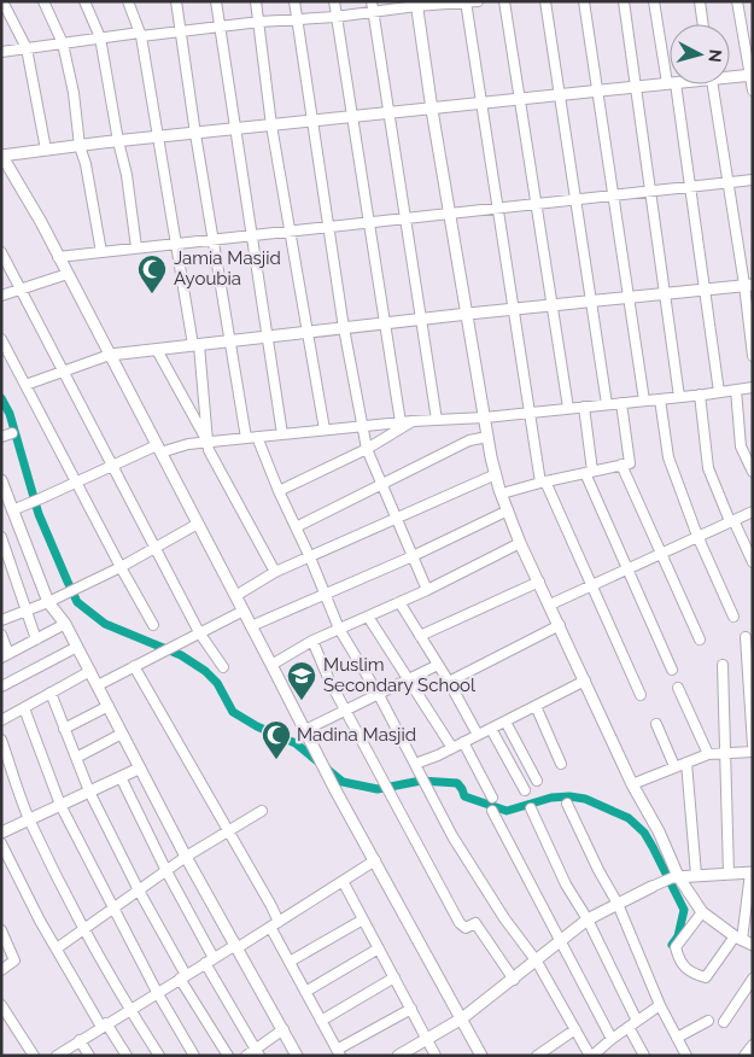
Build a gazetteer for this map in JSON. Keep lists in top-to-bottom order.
{
  "places": {
    "mosque": ["Jamia Masjid Ayoubia", "Madina Masjid"],
    "school or university": ["Muslim Secondary School"]
  },
  "north": "right"
}
